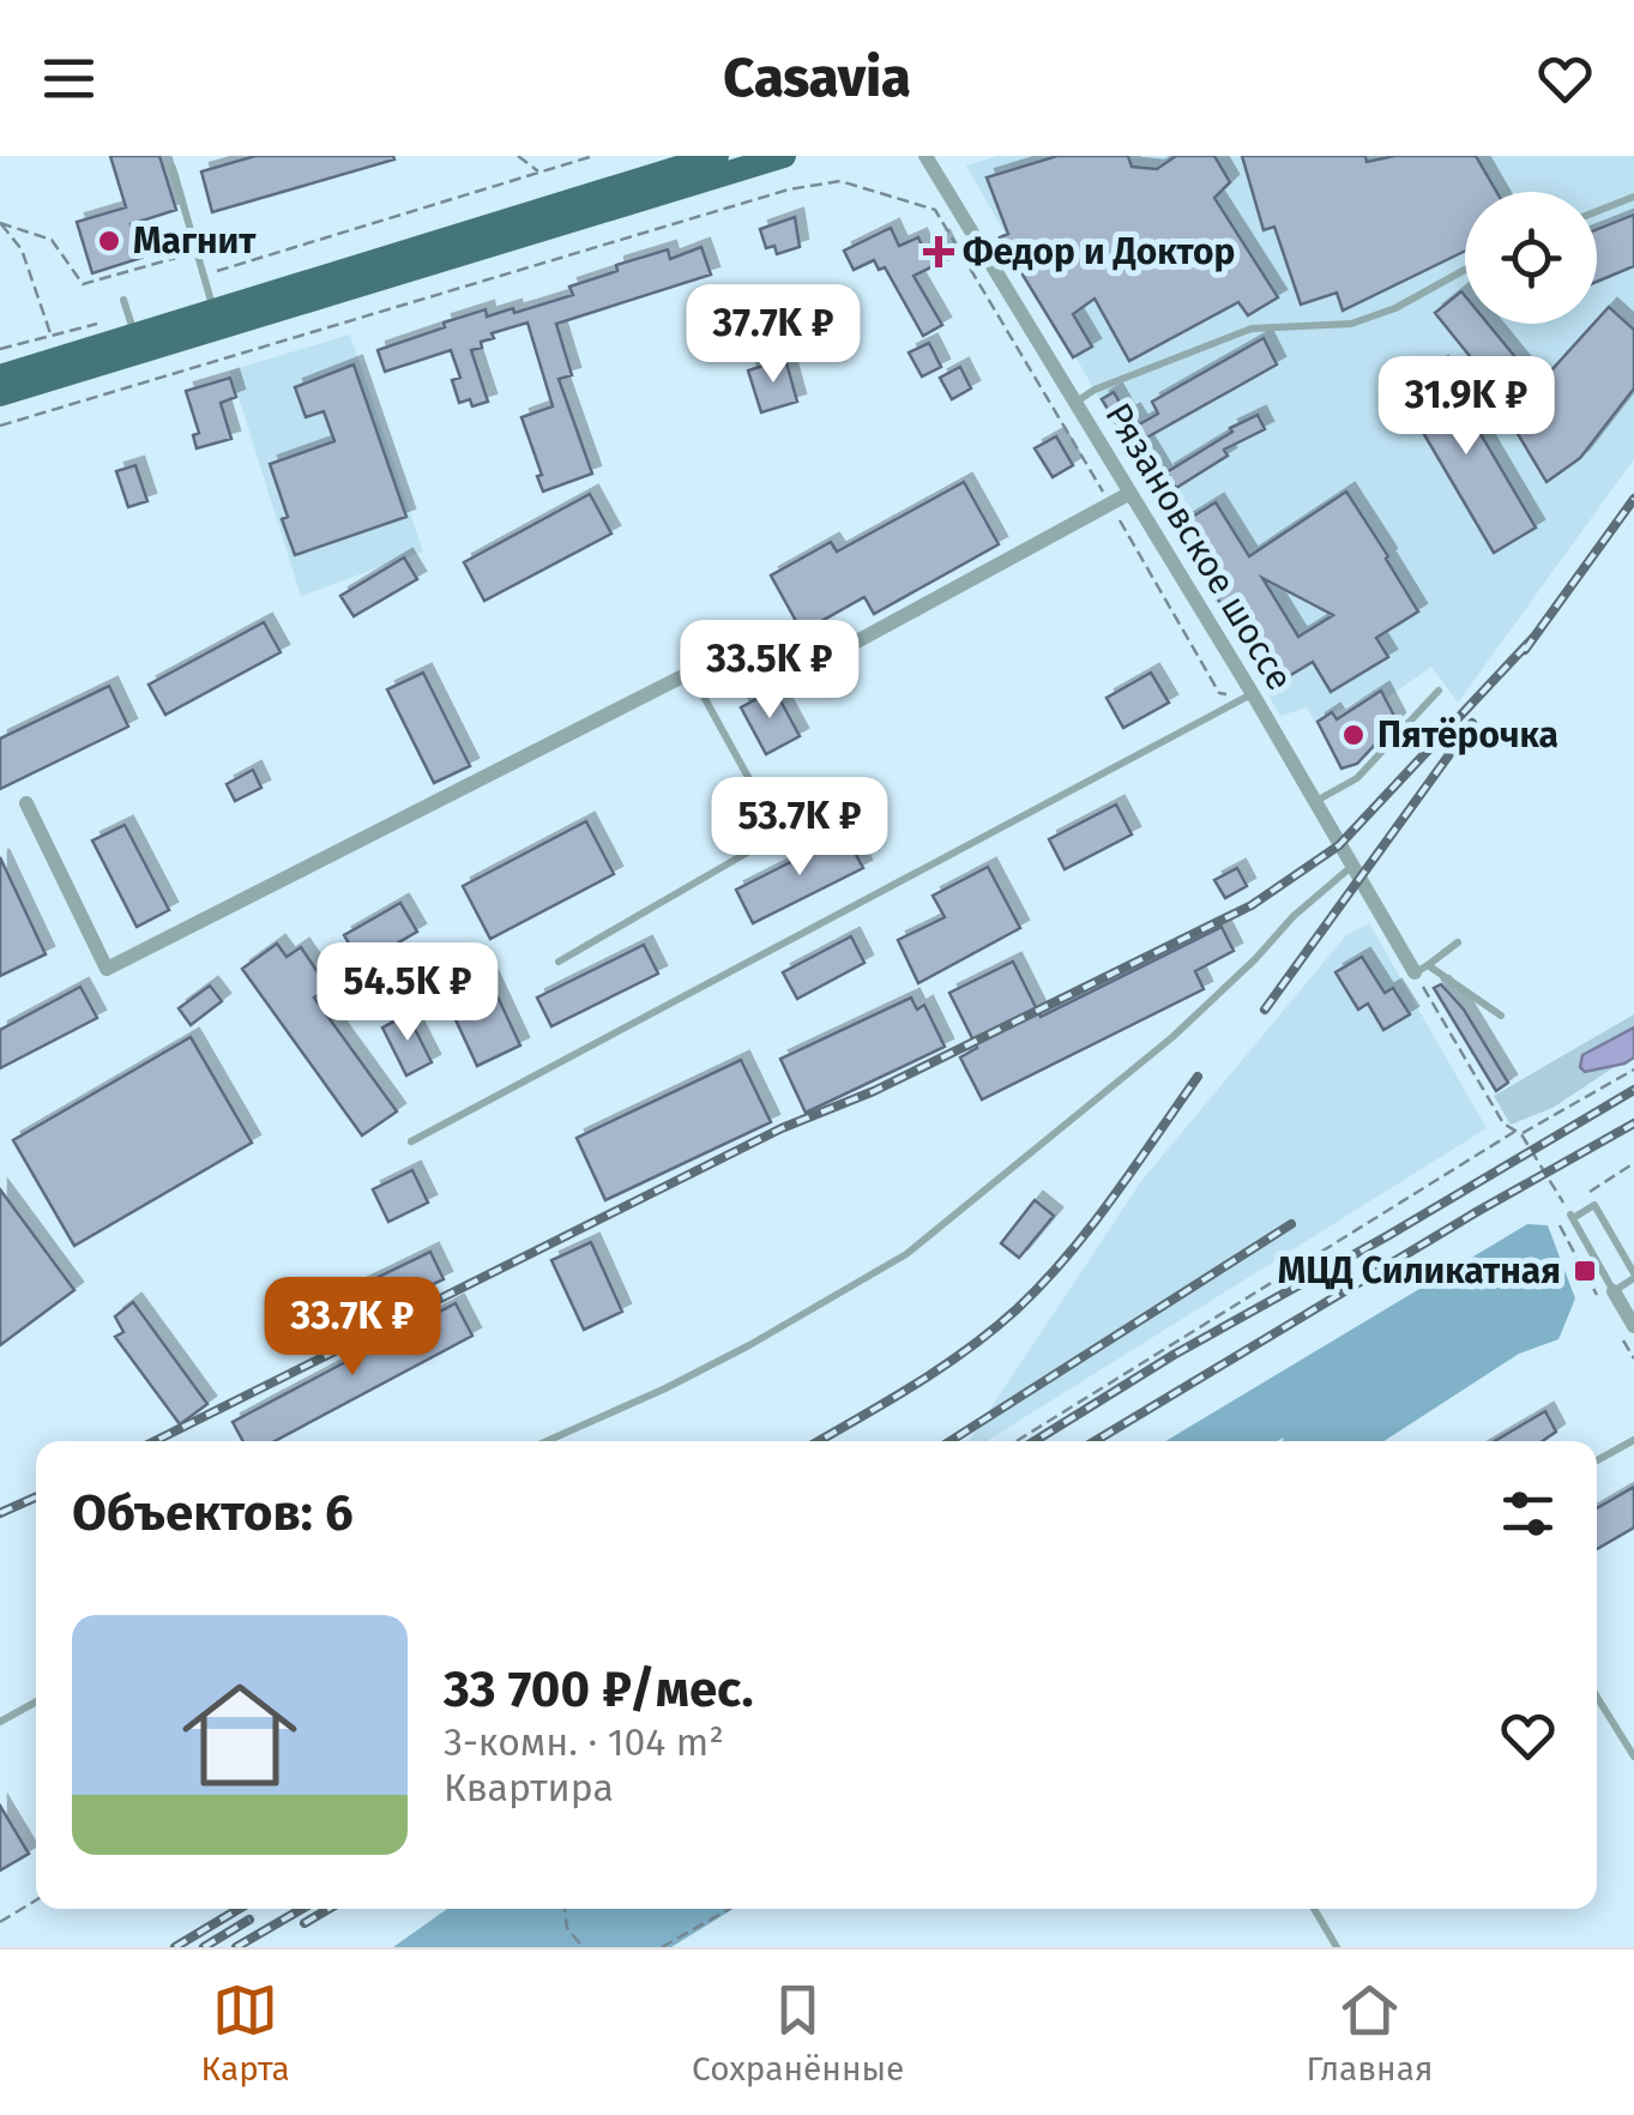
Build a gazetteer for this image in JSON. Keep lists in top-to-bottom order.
{
  "streets": {
    "street": ["Рязановское шоссе"]
  },
  "places": {
    "other": ["Магнит", "Пятёрочка"],
    "health": ["Федор и Доктор"],
    "transit": ["МЦД Силикатная"]
  },
  "page": {
    "header": "Casavia",
    "price": [
      "37.7K ₽",
      "31.9K ₽",
      "33.5K ₽",
      "53.7K ₽",
      "54.5K ₽",
      "33.7K ₽"
    ],
    "heading": "Объектов: 6",
    "list": [
      {
        "name": "33 700 ₽/мес.",
        "note": "3-комн. · 104 m² · Квартира"
      }
    ],
    "tabs": ["Карта", "Сохранённые", "Главная"]
  }
}
